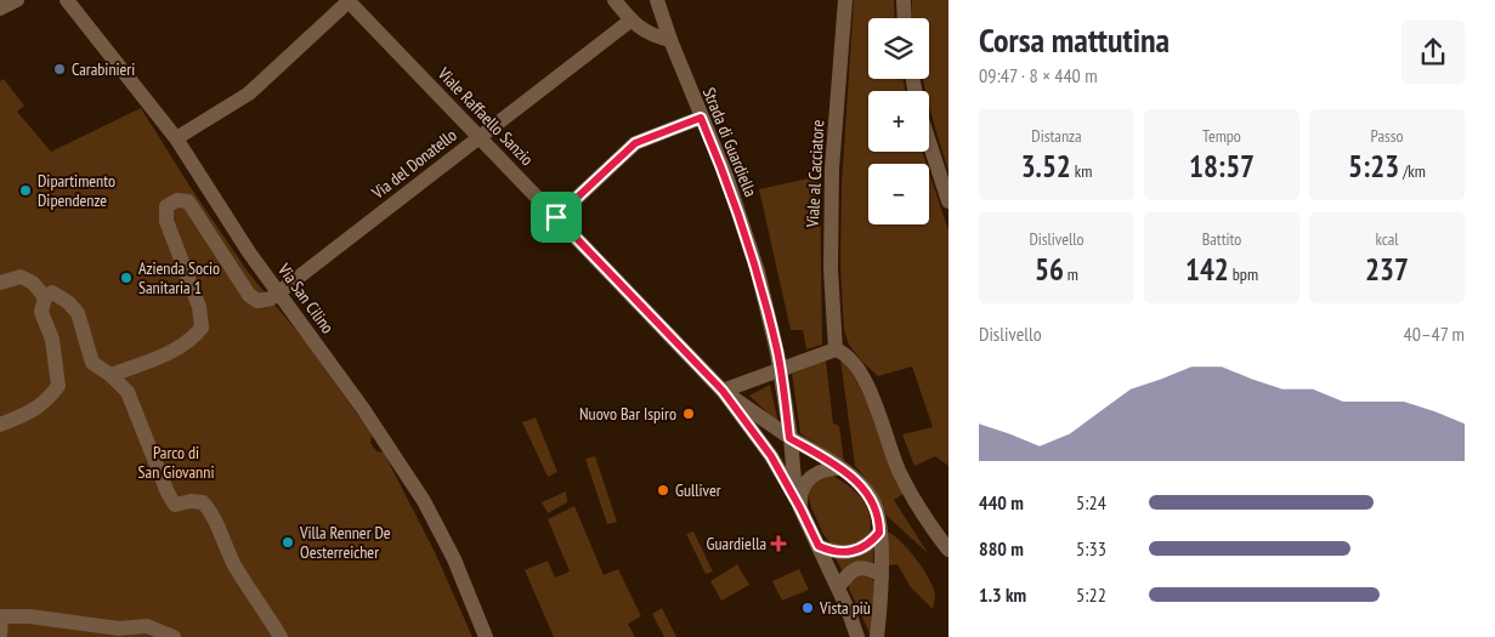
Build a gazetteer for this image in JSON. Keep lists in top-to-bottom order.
{
  "streets": {
    "street": [
      "Viale Raffaello Sanzio",
      "Strada di Guardiella",
      "Via del Donatello",
      "Viale al Cacciatore",
      "Via San Cilino"
    ]
  },
  "crossings": [
    ["Viale Raffaello Sanzio", "Via del Donatello"],
    ["Via del Donatello", "Via San Cilino"]
  ],
  "parks": ["Parco di San Giovanni"],
  "places": {
    "other": [
      "Carabinieri",
      "Dipartimento Dipendenze",
      "Azienda Socio Sanitaria 1",
      "Nuovo Bar Ispiro",
      "Gulliver",
      "Villa Renner De Oesterreicher",
      "Vista più"
    ],
    "health": ["Guardiella"]
  },
  "page": {
    "heading": ["Corsa mattutina", "09:47 · 8 × 440 m"],
    "map_buttons": ["+", "−"],
    "stats": [
      ["Distanza", "3.52 km"],
      ["Tempo", "18:57"],
      ["Passo", "5:23 /km"],
      ["Dislivello", "56 m"],
      ["Battito", "142 bpm"],
      ["kcal", "237"]
    ],
    "chart": ["Dislivello", "40–47 m"],
    "list": [
      {
        "name": "440 m",
        "note": "5:24"
      },
      {
        "name": "880 m",
        "note": "5:33"
      },
      {
        "name": "1.3 km",
        "note": "5:22"
      }
    ]
  }
}
